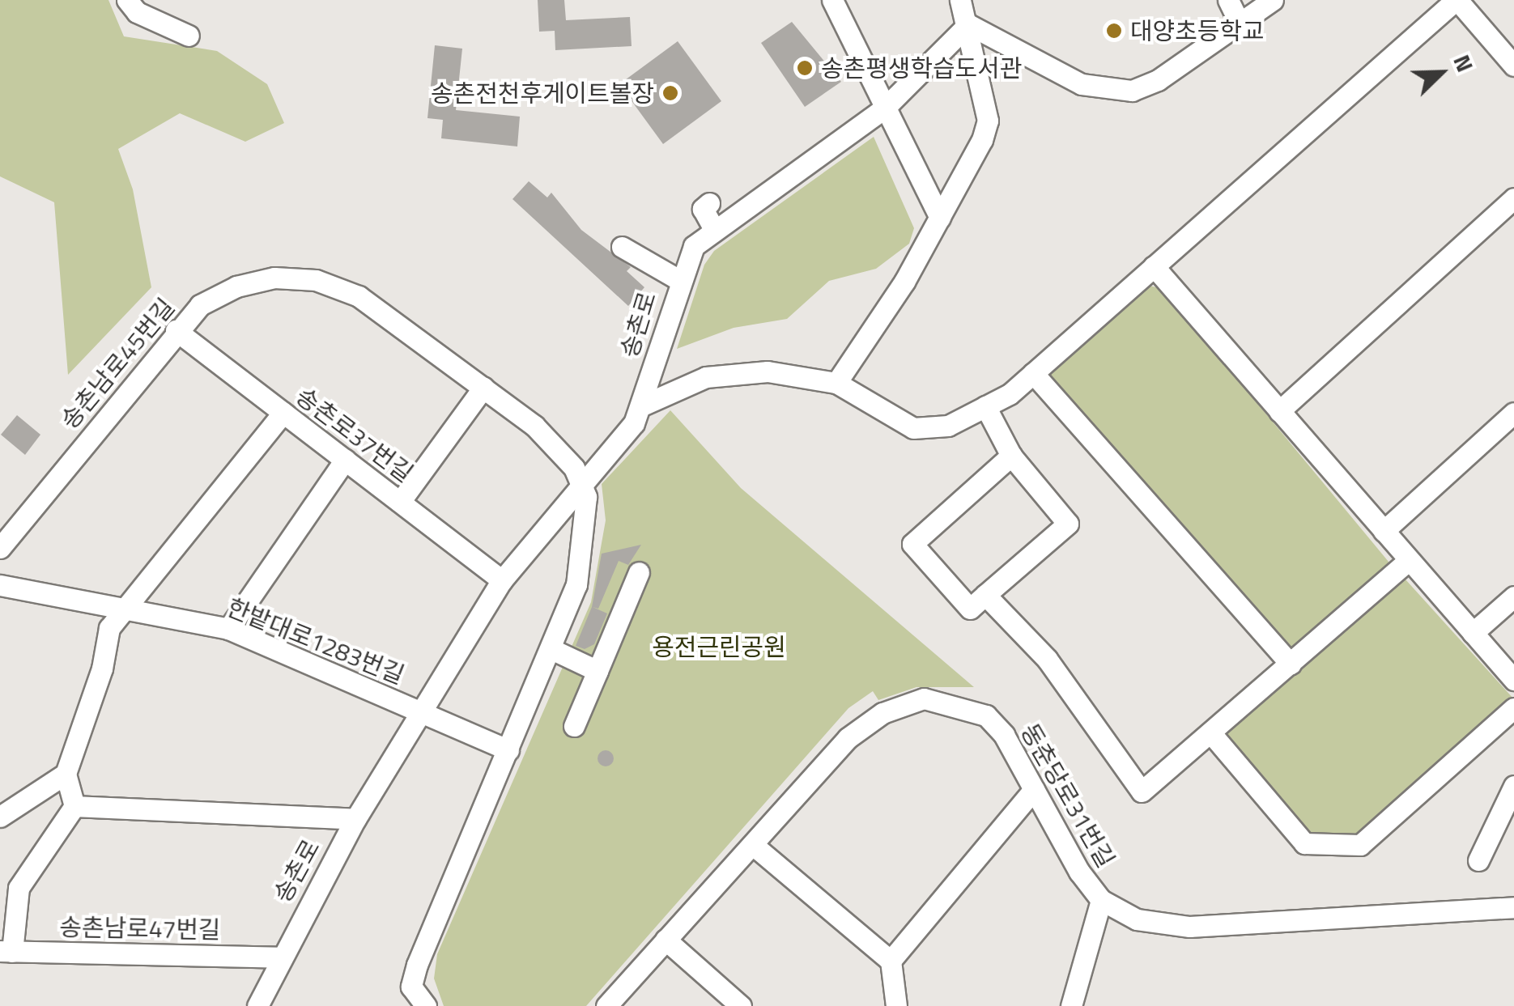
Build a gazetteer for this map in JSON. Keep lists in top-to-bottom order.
{
  "streets": {
    "street": [
      "송촌로",
      "송촌남로45번길",
      "송촌로37번길",
      "한밭대로1283번길",
      "동춘당로31번길",
      "송촌남로47번길"
    ]
  },
  "crossings": [
    ["송촌로", "송촌남로45번길"],
    ["송촌로", "송촌로37번길"],
    ["송촌로", "한밭대로1283번길"],
    ["송촌로", "송촌남로47번길"],
    ["송촌남로45번길", "송촌로37번길"]
  ],
  "parks": ["용전근린공원"],
  "places": ["대양초등학교", "송촌평생학습도서관", "송촌전천후게이트볼장"],
  "north": "top right"
}
